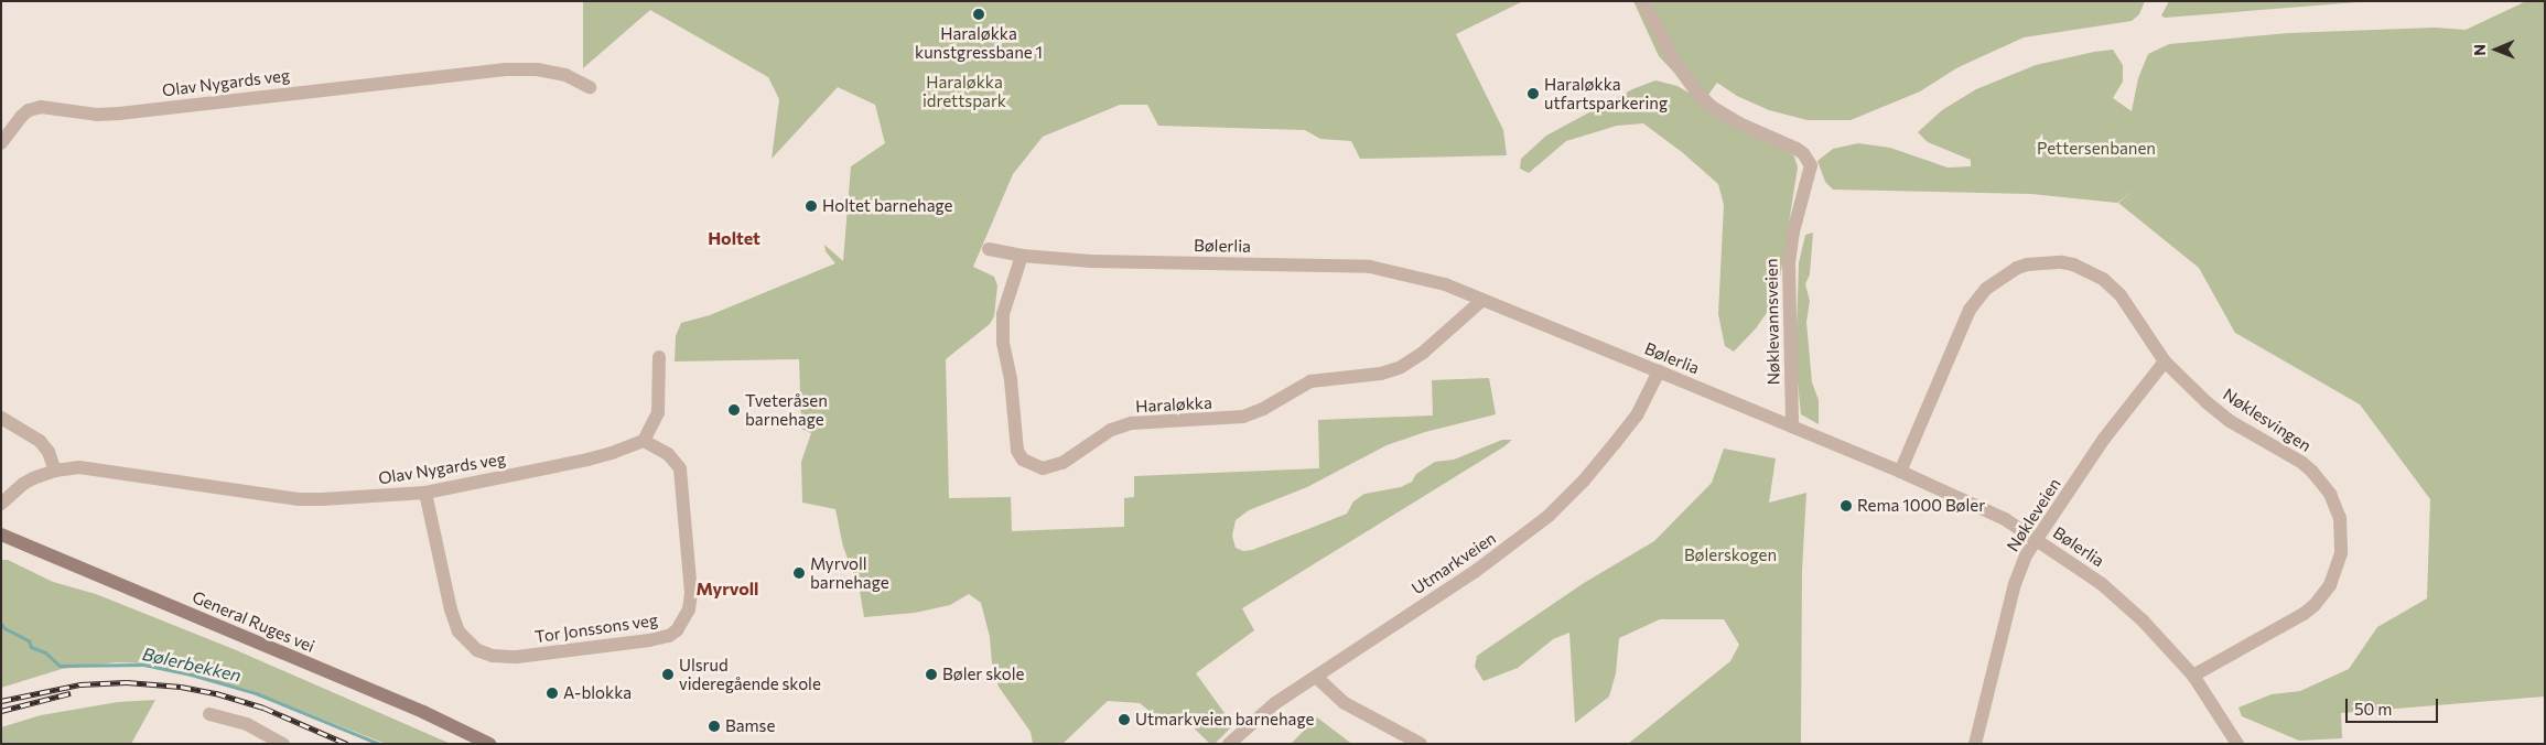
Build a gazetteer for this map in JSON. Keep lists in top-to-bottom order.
{
  "streets": {
    "main road": ["General Ruges vei"],
    "street": [
      "Olav Nygards veg",
      "Bølerlia",
      "Nøklevannsveien",
      "Haraløkka",
      "Nøklesvingen",
      "Nøkleveien",
      "Utmarkveien",
      "Tor Jonssons veg"
    ]
  },
  "crossings": [
    ["Olav Nygards veg", "Tor Jonssons veg"],
    ["Bølerlia", "Nøklevannsveien"],
    ["Bølerlia", "Haraløkka"],
    ["Bølerlia", "Nøklesvingen"],
    ["Bølerlia", "Nøkleveien"],
    ["Bølerlia", "Utmarkveien"],
    ["Nøklesvingen", "Nøkleveien"]
  ],
  "districts": ["Holtet", "Myrvoll"],
  "water": ["Bølerbekken"],
  "parks": ["Haraløkka idrettspark", "Pettersenbanen", "Bølerskogen"],
  "places": [
    "Haraløkka kunstgressbane 1",
    "Haraløkka utfartsparkering",
    "Holtet barnehage",
    "Tveteråsen barnehage",
    "Rema 1000 Bøler",
    "Myrvoll barnehage",
    "Ulsrud videregående skole",
    "Bøler skole",
    "A-blokka",
    "Utmarkveien barnehage",
    "Bamse"
  ],
  "scale_bar": "50 m",
  "north": "left"
}
